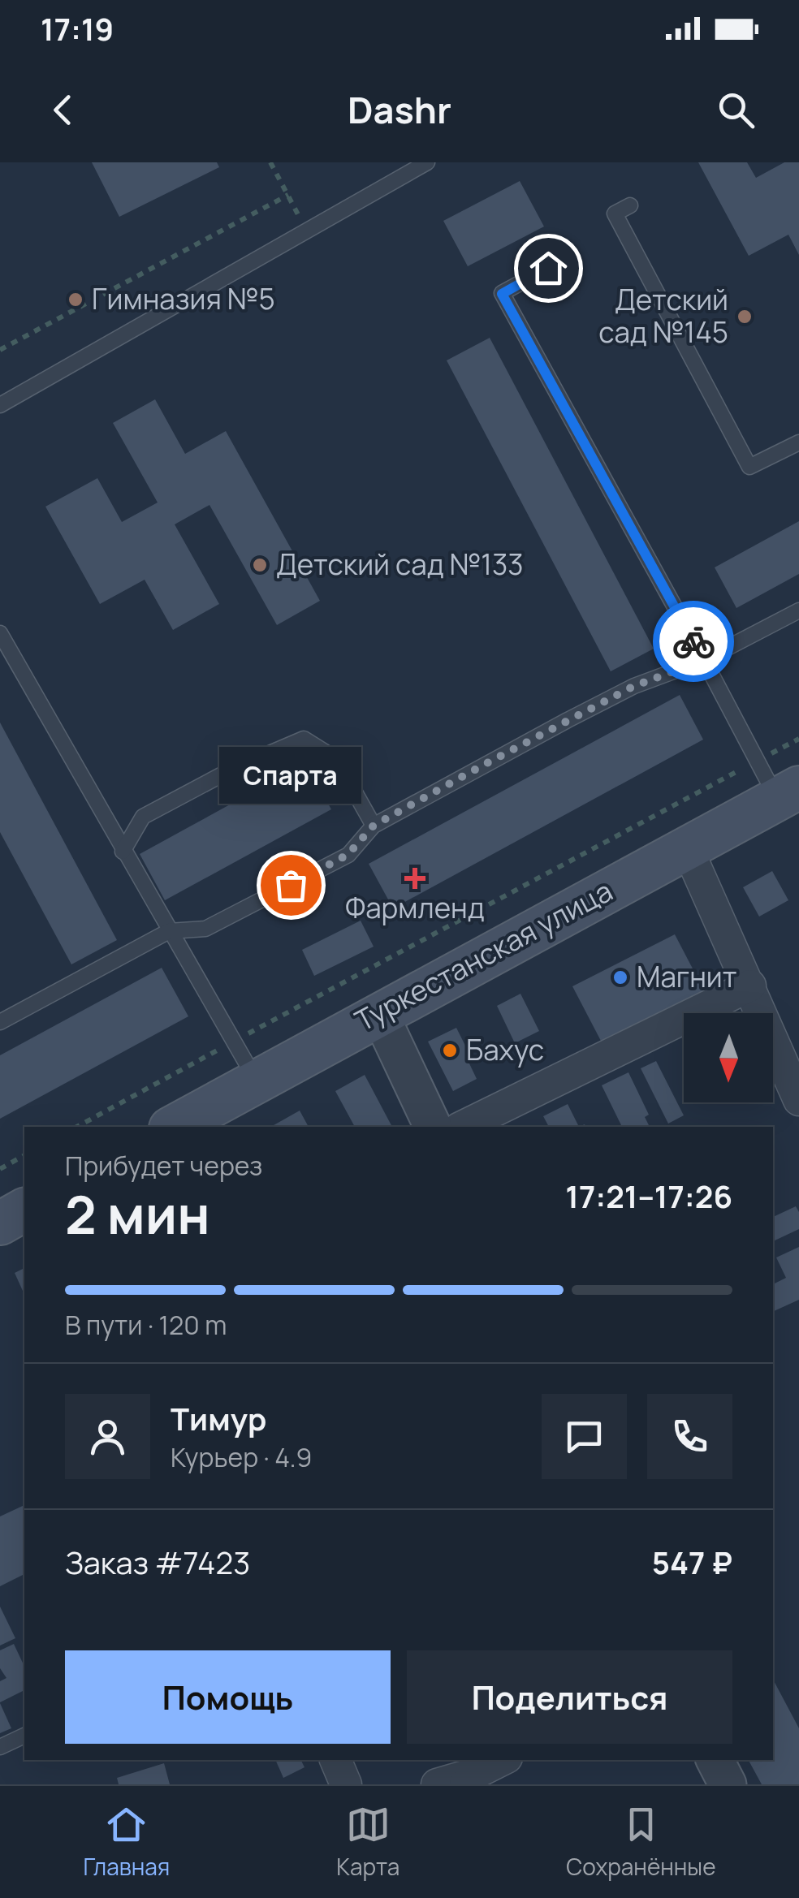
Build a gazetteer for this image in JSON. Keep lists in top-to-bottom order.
{
  "streets": {
    "main road": ["Туркестанская улица"]
  },
  "places": {
    "other": [
      "Гимназия №5",
      "Детский сад №145",
      "Детский сад №133",
      "Спарта",
      "Магнит",
      "Бахус"
    ],
    "health": ["Фармленд"]
  },
  "north": "bottom",
  "page": {
    "status": "17:19",
    "header": "Dashr",
    "bubble": "Спарта",
    "heading": ["2 мин", "Прибудет через", "17:21–17:26"],
    "panel": [
      "Тимур",
      "Курьер · 4.9",
      "Заказ #7423",
      "547 ₽"
    ],
    "bar": "В пути · 120 m",
    "buttons": ["Помощь", "Поделиться"],
    "tabs": ["Главная", "Карта", "Сохранённые"]
  }
}
